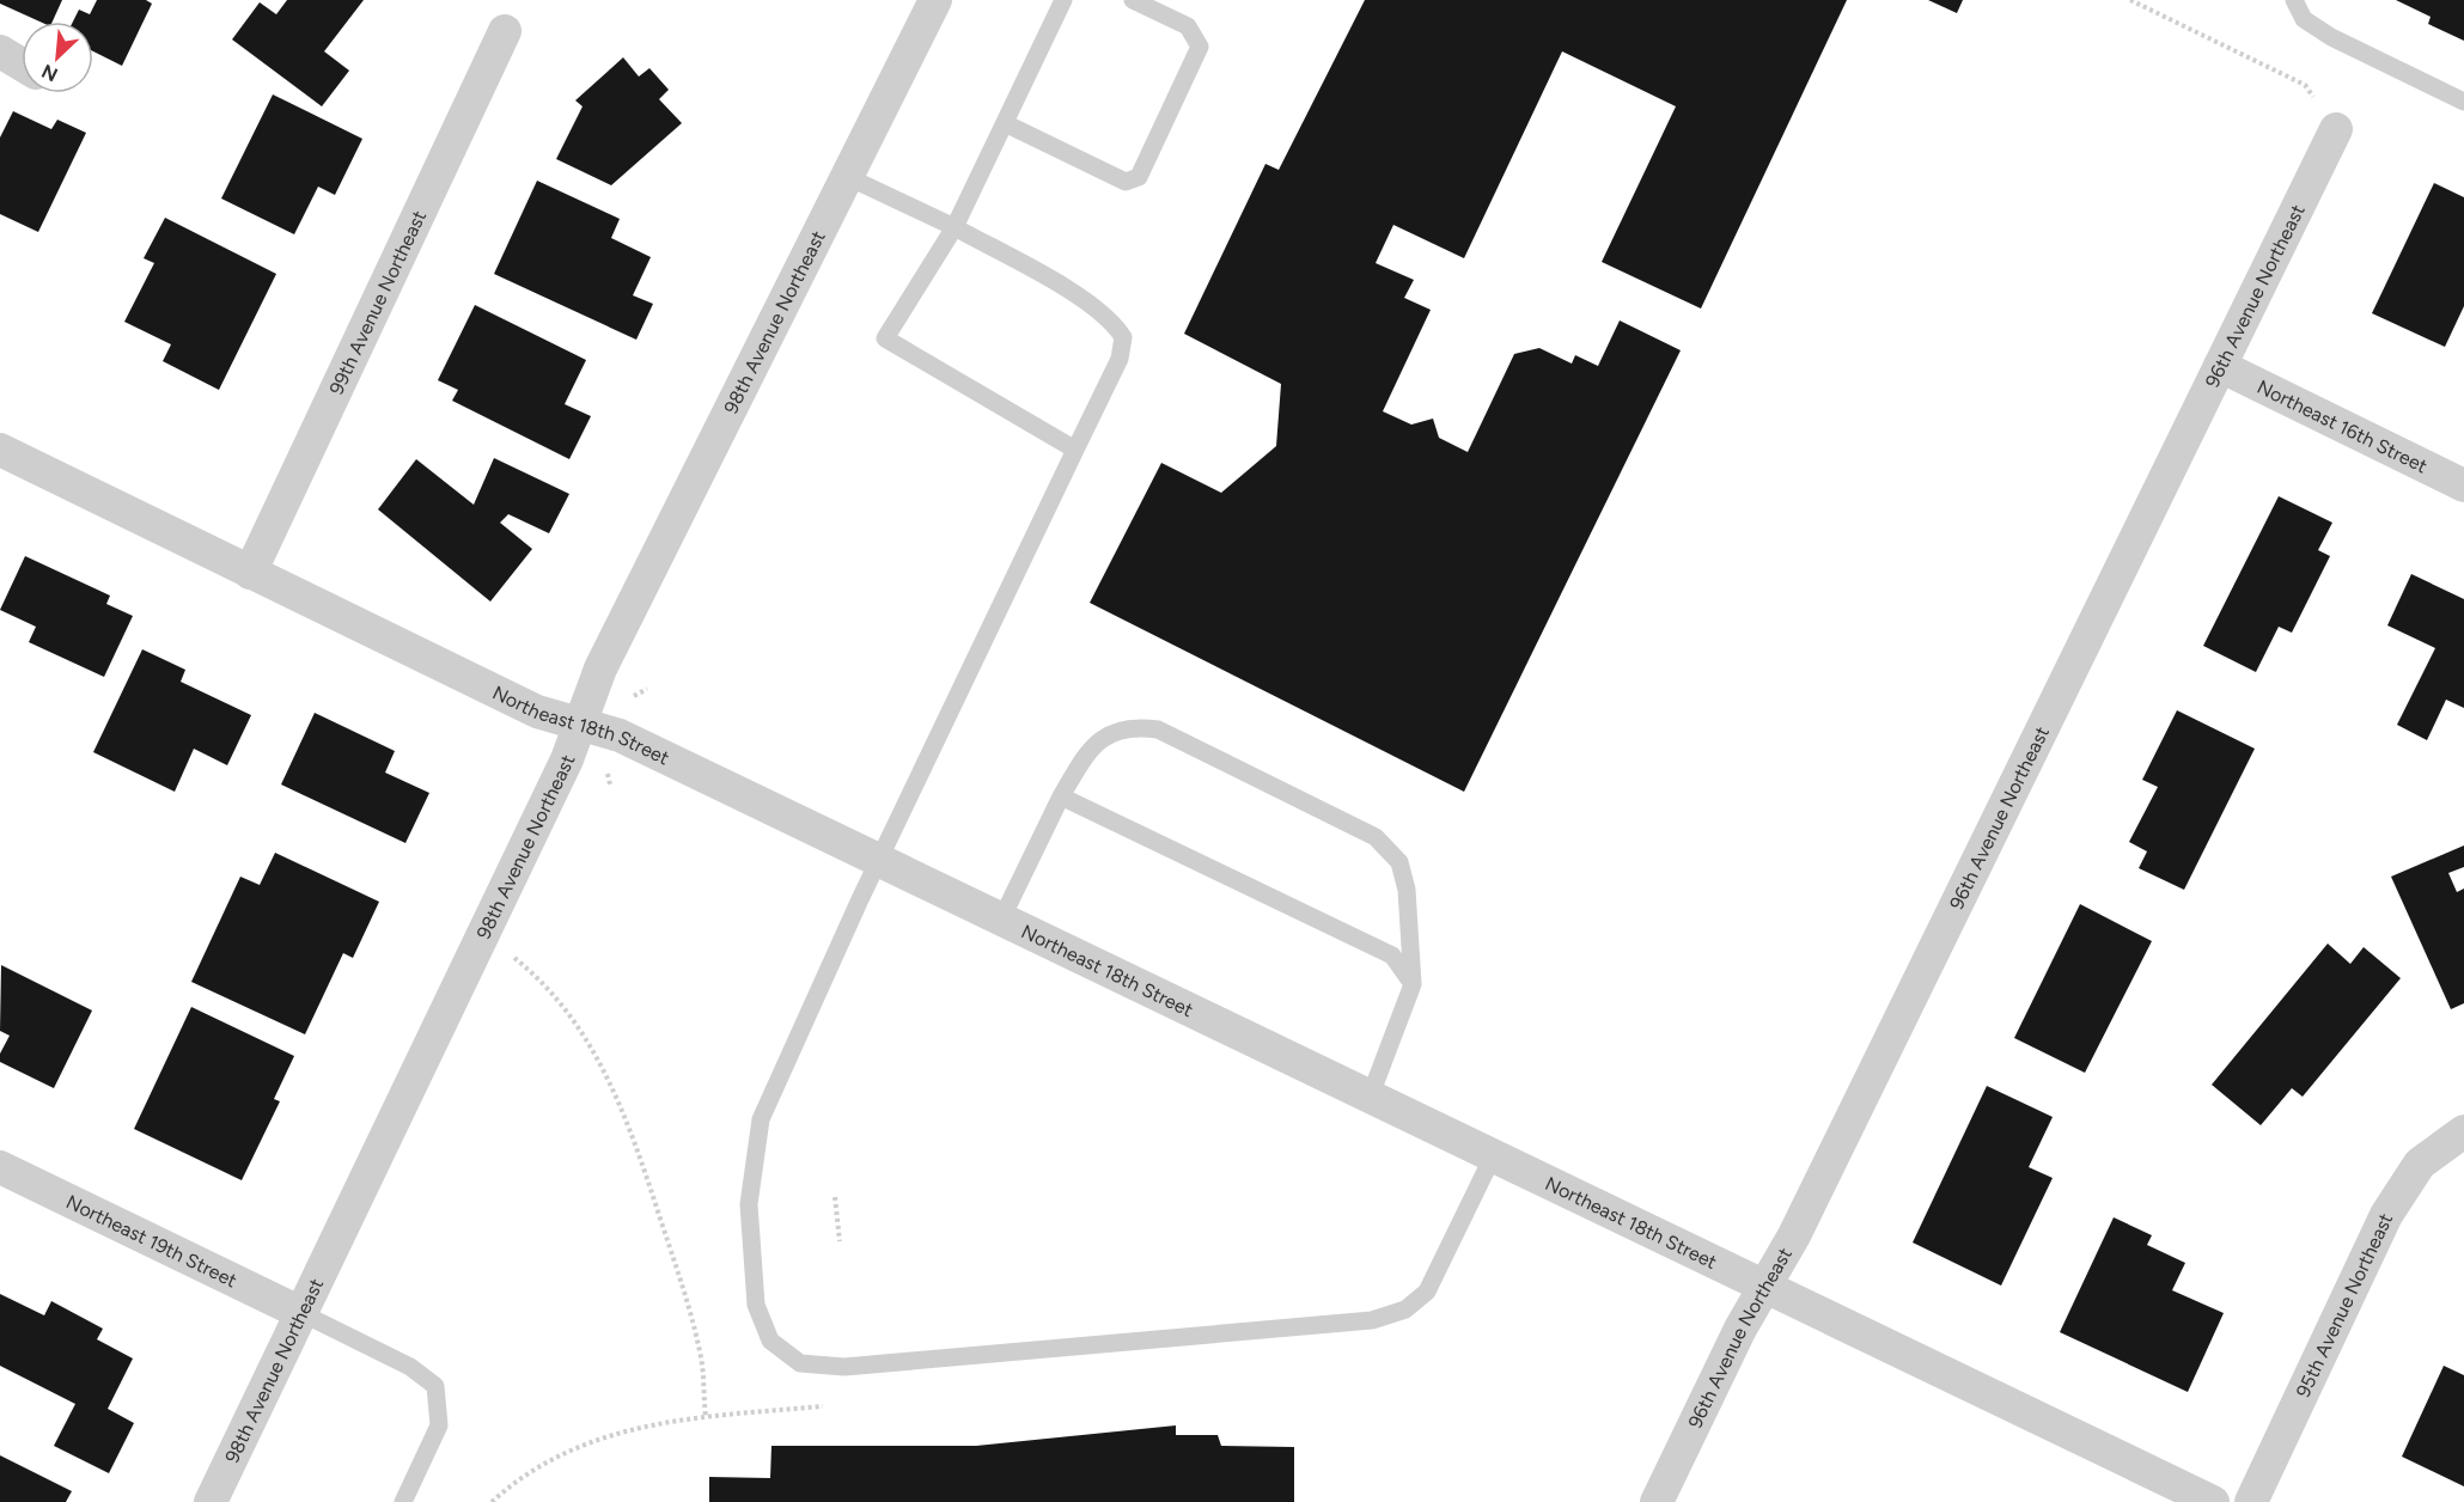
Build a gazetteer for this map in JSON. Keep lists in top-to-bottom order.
{
  "streets": {
    "street": [
      "96th Avenue Northeast",
      "99th Avenue Northeast",
      "98th Avenue Northeast",
      "Northeast 16th Street",
      "Northeast 18th Street",
      "Northeast 19th Street",
      "95th Avenue Northeast"
    ]
  },
  "crossings": [
    ["96th Avenue Northeast", "Northeast 16th Street"],
    ["96th Avenue Northeast", "Northeast 18th Street"],
    ["99th Avenue Northeast", "Northeast 18th Street"],
    ["98th Avenue Northeast", "Northeast 18th Street"],
    ["98th Avenue Northeast", "Northeast 19th Street"]
  ],
  "north": "bottom left"
}
